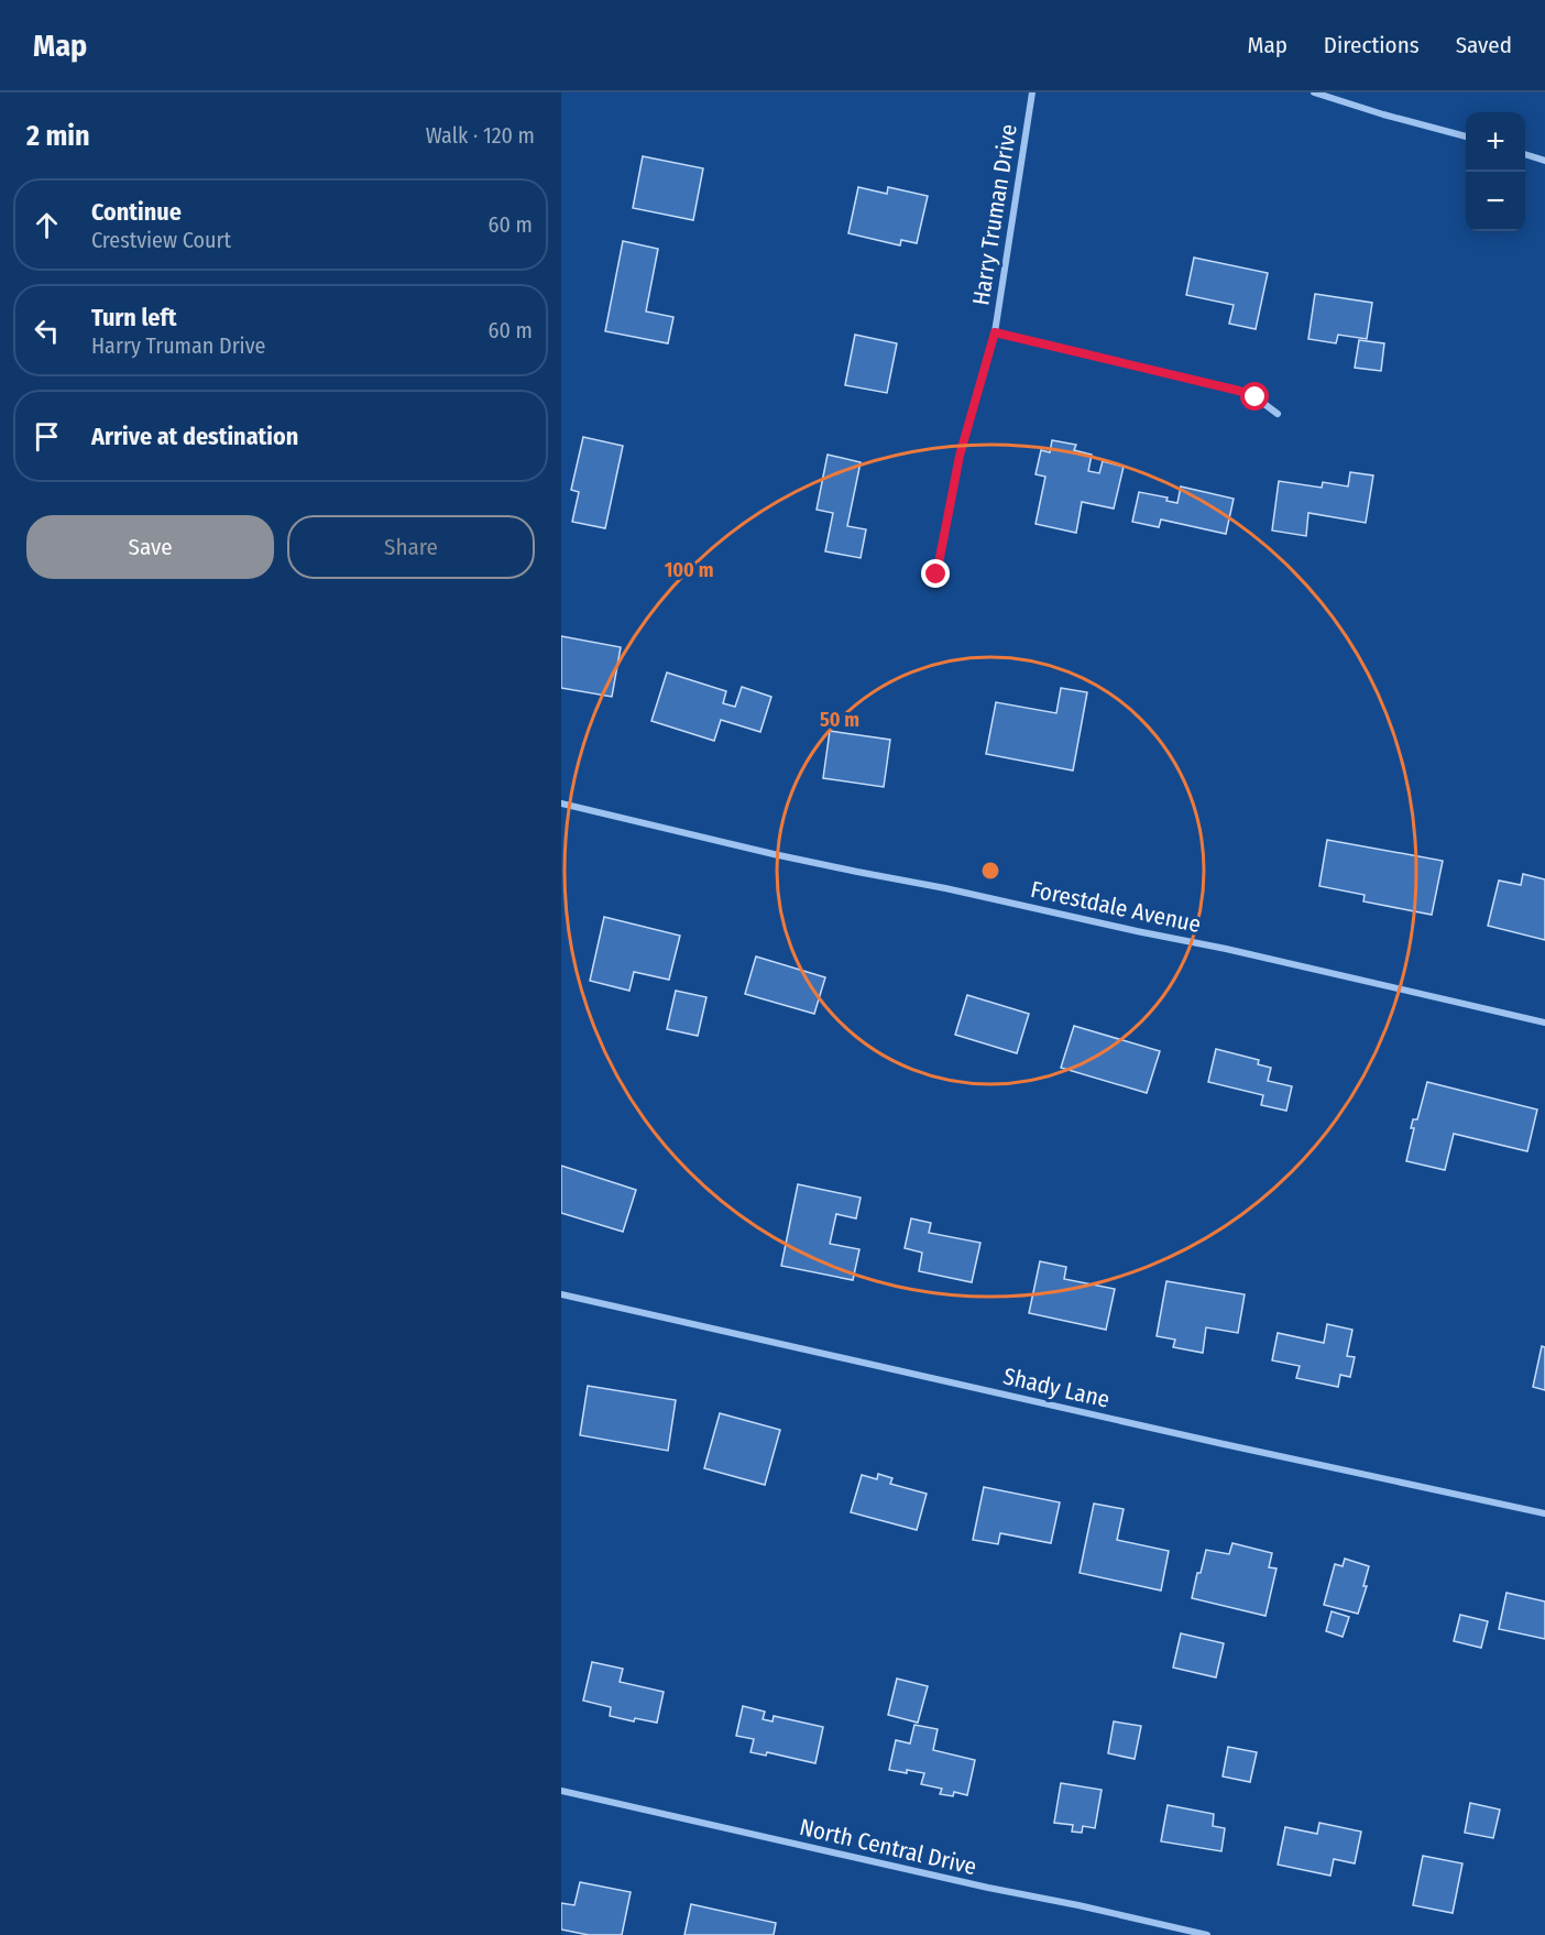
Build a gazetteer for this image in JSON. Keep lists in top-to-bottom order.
{
  "streets": {
    "street": [
      "Harry Truman Drive",
      "Forestdale Avenue",
      "Shady Lane",
      "North Central Drive"
    ]
  },
  "page": {
    "header": "Map",
    "nav": ["Map", "Directions", "Saved"],
    "heading": ["2 min", "Walk · 120 m"],
    "map_buttons": ["+", "−"],
    "list": [
      ["Continue", "Crestview Court", "60 m"],
      ["Turn left", "Harry Truman Drive", "60 m"],
      "Arrive at destination"
    ],
    "buttons": ["Save", "Share"]
  },
  "rings": ["100 m", "50 m"]
}
